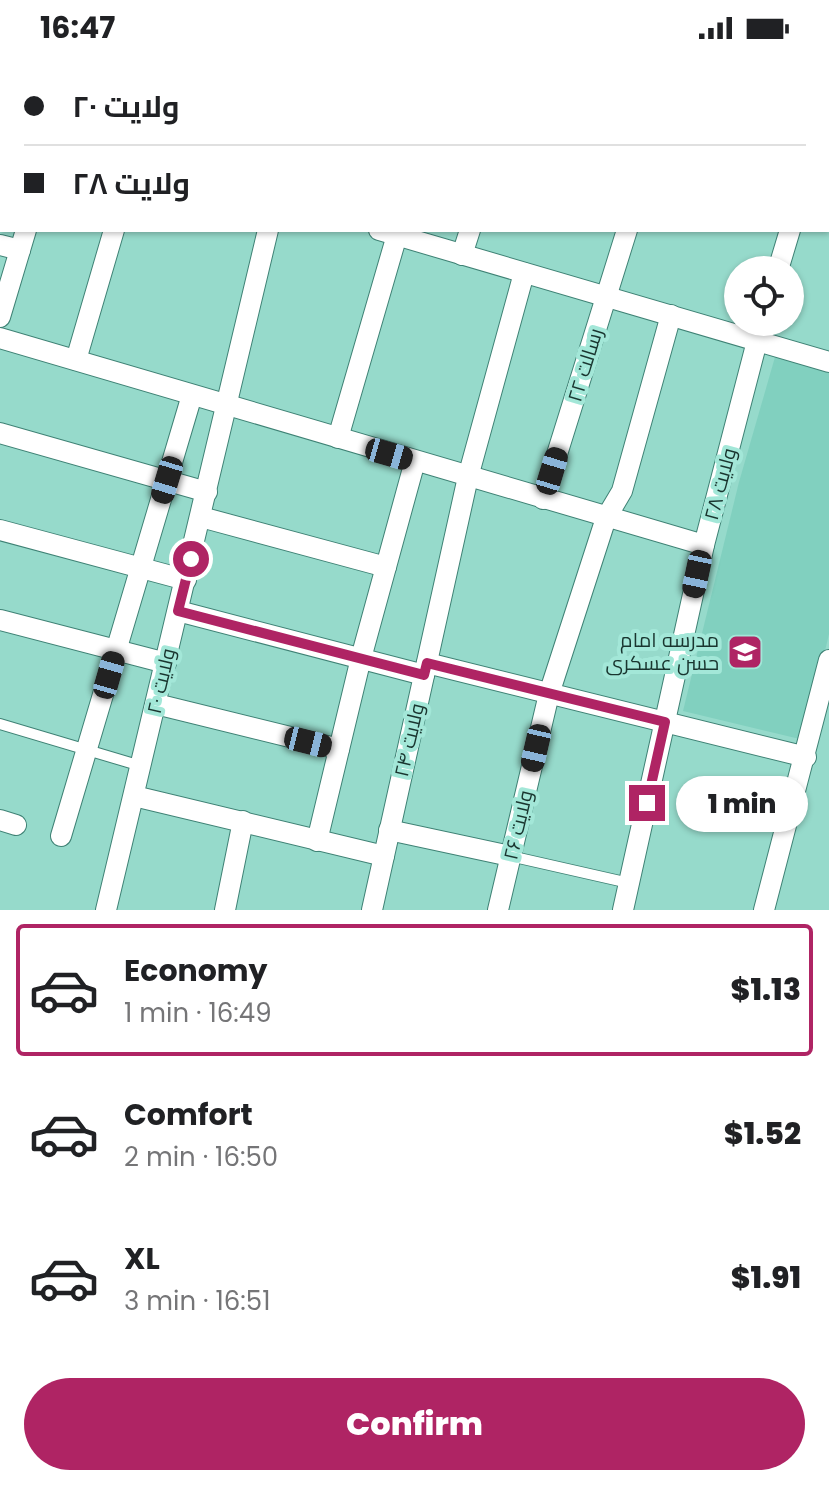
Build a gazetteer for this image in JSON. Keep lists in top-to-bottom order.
{
  "streets": {
    "street": [
      "رسالت ۲۲",
      "ولایت ۲۸",
      "ولایت ۲۰",
      "ولایت ۲۴",
      "ولایت ۲۶"
    ]
  },
  "places": {
    "school or university": ["مدرسه امام حسن عسکری"]
  },
  "page": {
    "status": "16:47",
    "banner": ["ولایت ۲۰", "ولایت ۲۸"],
    "bubble": "1 min",
    "list": [
      {
        "name": "Economy",
        "note": "1 min · 16:49",
        "value": "$1.13"
      },
      {
        "name": "Comfort",
        "note": "2 min · 16:50",
        "value": "$1.52"
      },
      {
        "name": "XL",
        "note": "3 min · 16:51",
        "value": "$1.91"
      }
    ],
    "buttons": "Confirm"
  }
}
